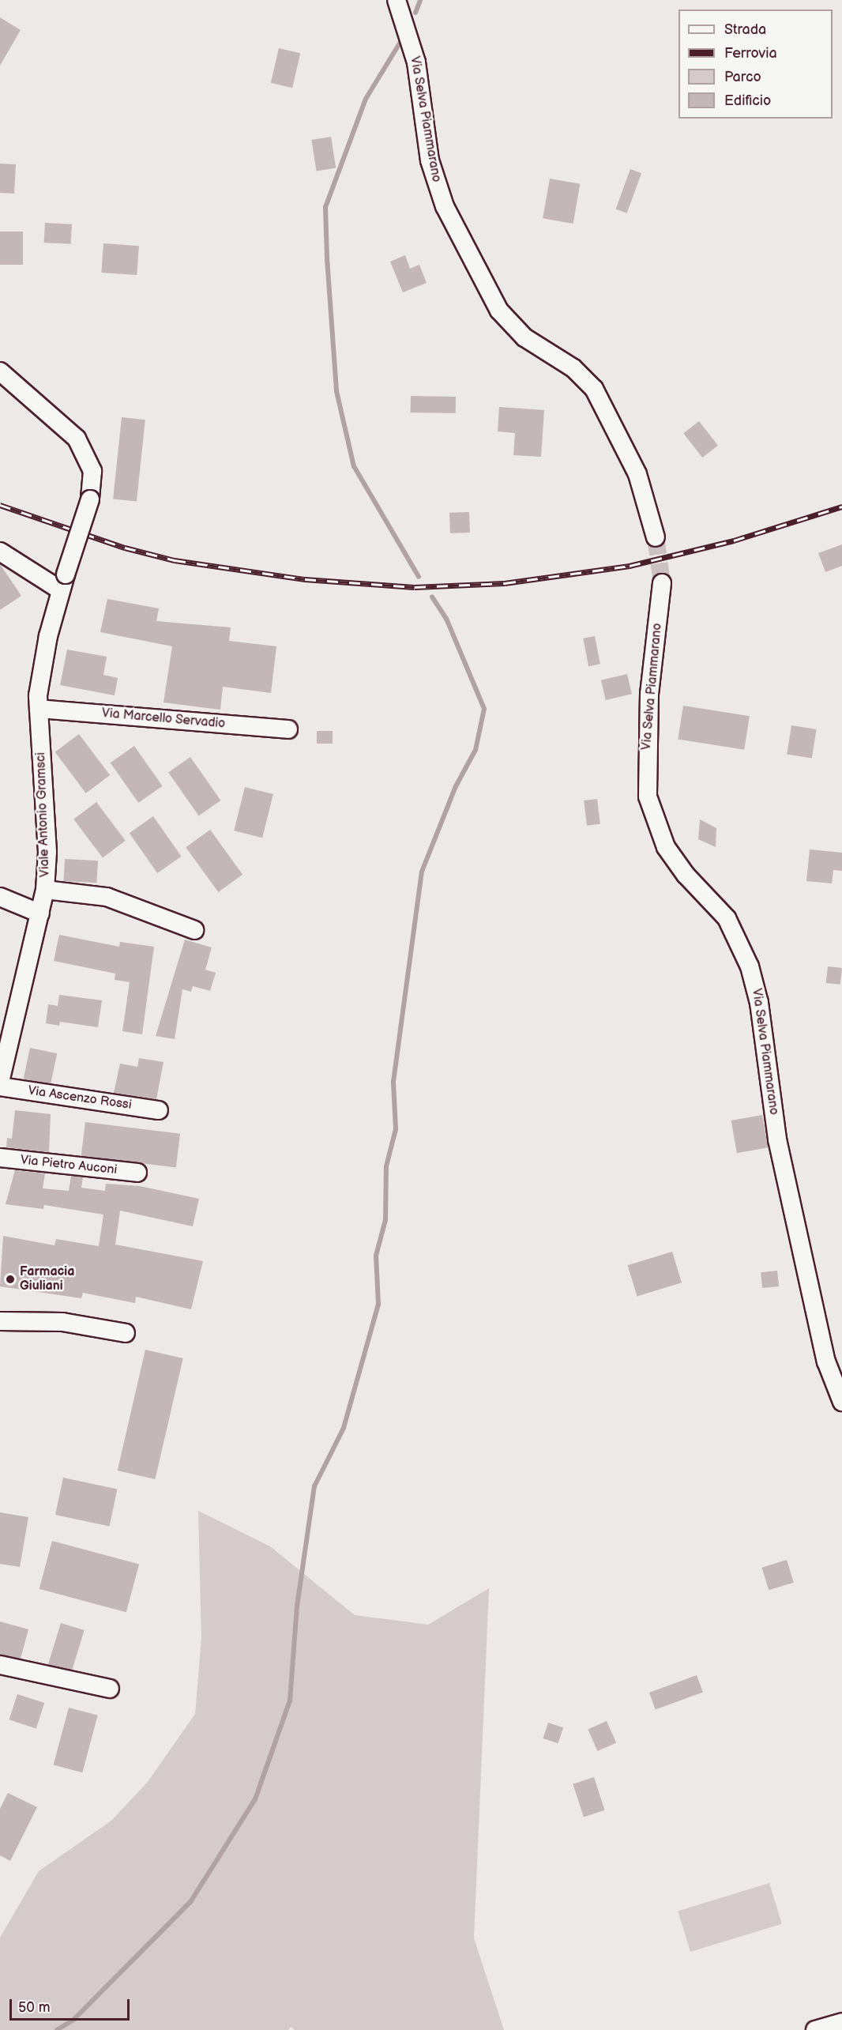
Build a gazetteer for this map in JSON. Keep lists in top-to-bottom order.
{
  "streets": {
    "street": [
      "Via Selva Piammarano",
      "Via Marcello Servadio",
      "Viale Antonio Gramsci",
      "Via Ascenzo Rossi",
      "Via Pietro Auconi"
    ]
  },
  "crossings": [
    ["Via Marcello Servadio", "Viale Antonio Gramsci"]
  ],
  "places": ["Farmacia Giuliani"],
  "legend": [
    "Strada",
    "Ferrovia",
    "Parco",
    "Edificio"
  ],
  "scale_bar": "50 m"
}
